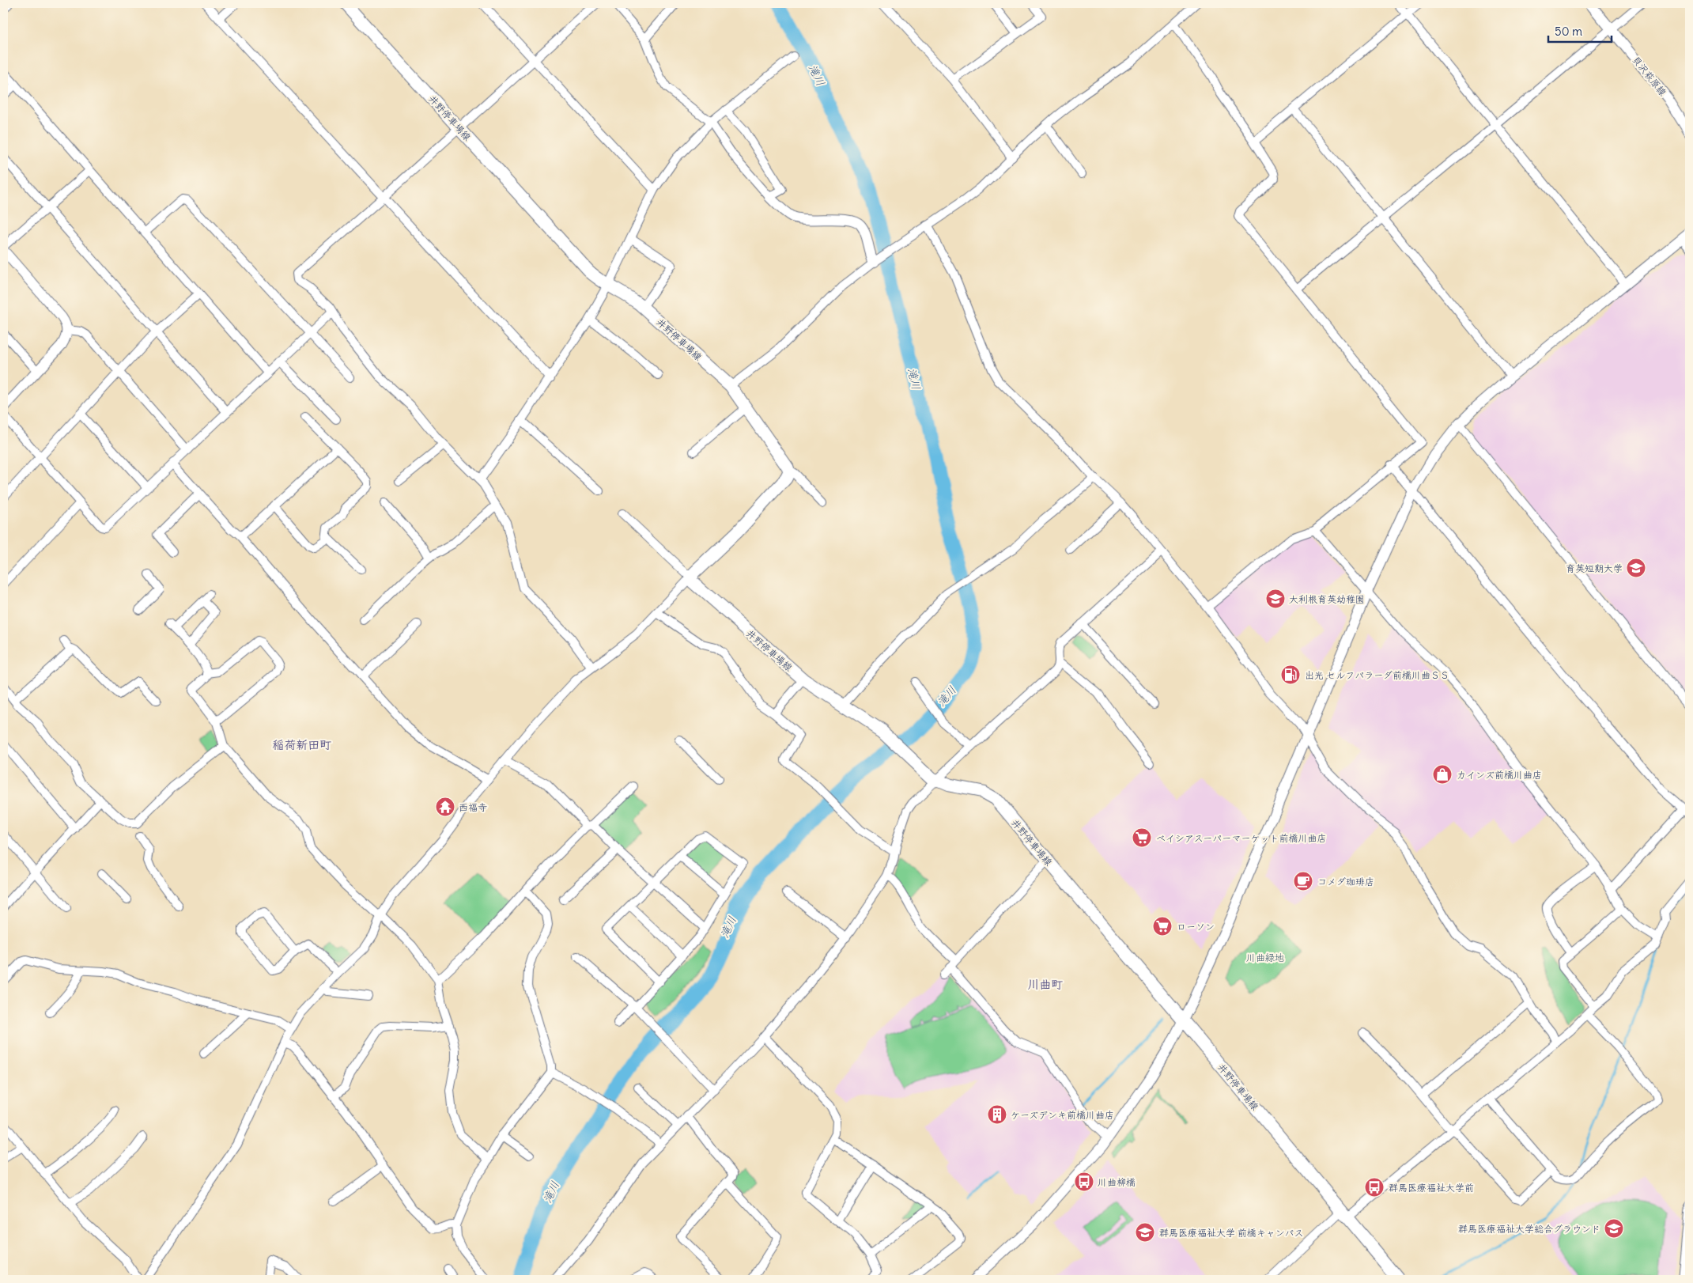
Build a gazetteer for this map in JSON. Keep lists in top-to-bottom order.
{
  "streets": {
    "main road": ["井野停車場線"],
    "street": ["貝沢萩原線"]
  },
  "districts": ["稲荷新田町", "川曲町"],
  "water": ["滝川"],
  "parks": ["川曲緑地"],
  "places": {
    "school or university": [
      "育英短期大学",
      "大利根育英幼稚園",
      "群馬医療福祉大学総合グラウンド",
      "群馬医療福祉大学 前橋キャンパス"
    ],
    "fuel station": ["出光 セルフパラーダ前橋川曲ＳＳ"],
    "shop": ["カインズ前橋川曲店"],
    "temple": ["西福寺"],
    "supermarket": ["ベイシアスーパーマーケット前橋川曲店", "ローソン"],
    "cafe": ["コメダ珈琲店"],
    "building": ["ケーズデンキ前橋川曲店"],
    "bus stop": ["川曲柳橋", "群馬医療福祉大学前"]
  },
  "scale_bar": "50 m"
}
